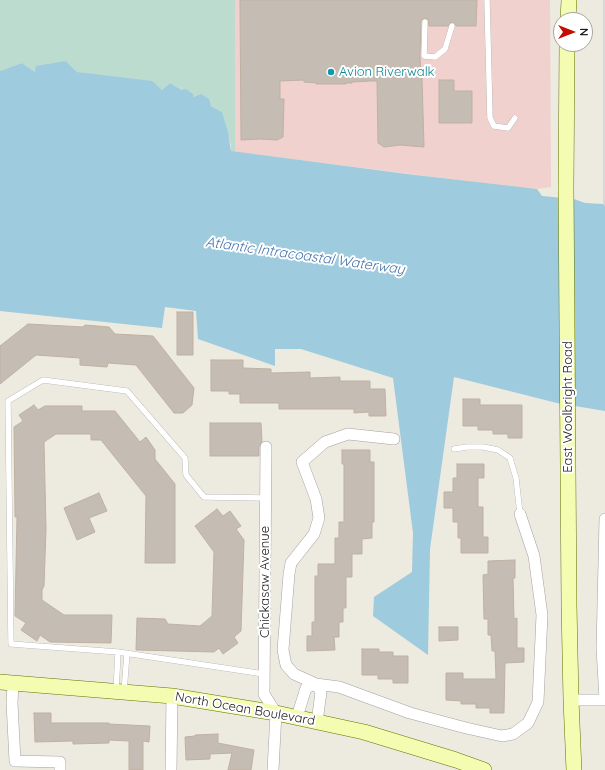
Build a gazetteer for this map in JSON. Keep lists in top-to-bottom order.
{
  "streets": {
    "main road": ["East Woolbright Road", "North Ocean Boulevard"],
    "street": ["Chickasaw Avenue"]
  },
  "crossings": [
    ["Chickasaw Avenue", "North Ocean Boulevard"]
  ],
  "water": ["Atlantic Intracoastal Waterway"],
  "places": ["Avion Riverwalk"],
  "north": "right"
}
